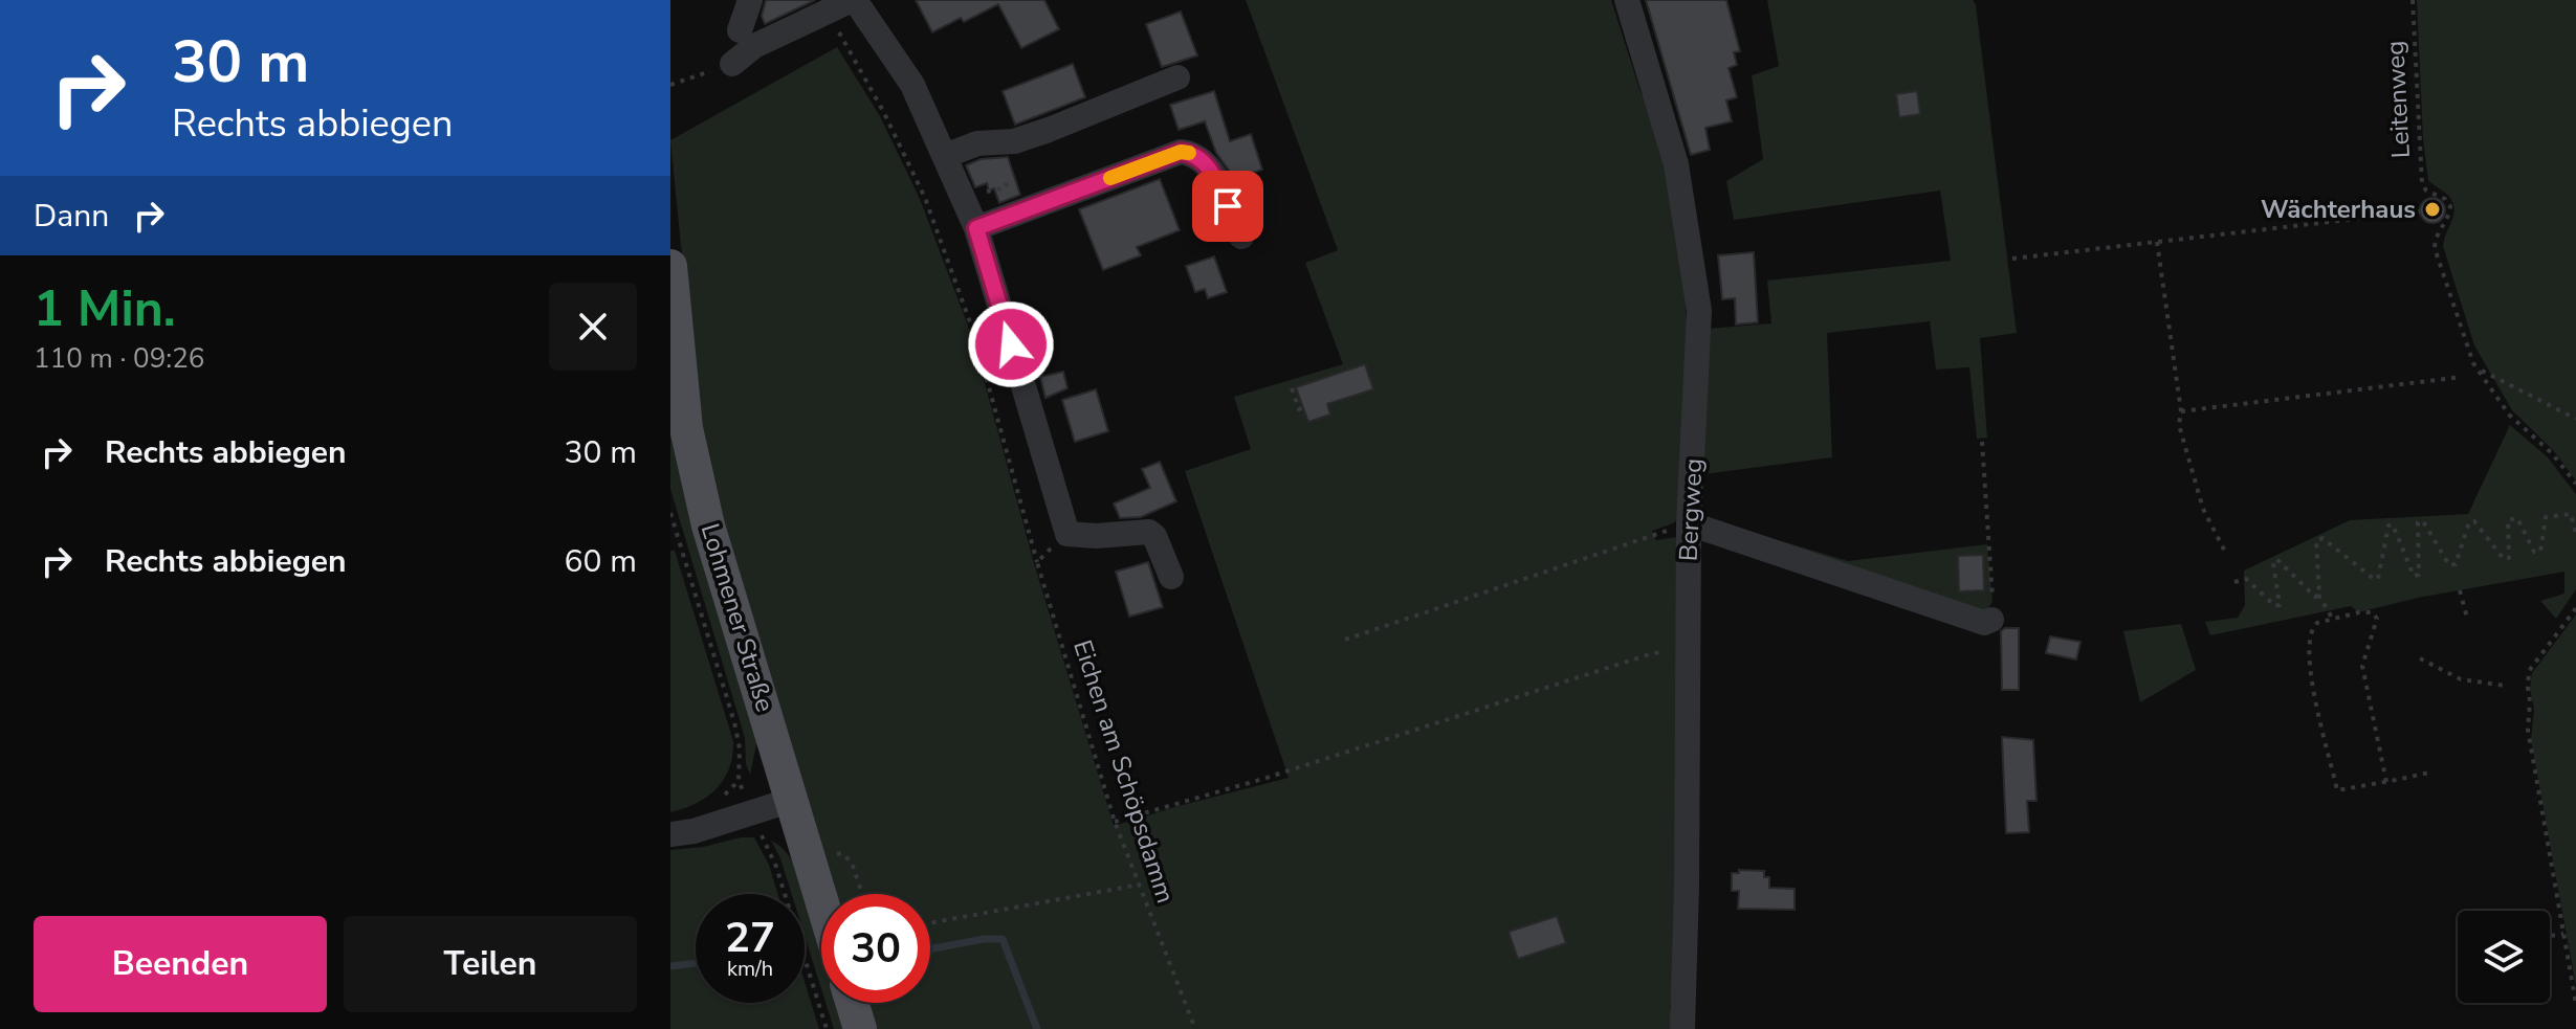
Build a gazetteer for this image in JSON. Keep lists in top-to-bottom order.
{
  "streets": {
    "main road": ["Lohmener Straße"],
    "street": ["Bergweg"],
    "path": ["Leitenweg", "Eichen am Schöpsdamm"]
  },
  "places": ["Wächterhaus"],
  "page": {
    "turn": ["30 m", "Rechts abbiegen"],
    "then": "Dann",
    "heading": ["1 Min.", "110 m · 09:26"],
    "list": [
      {
        "name": "Rechts abbiegen",
        "value": "30 m"
      },
      {
        "name": "Rechts abbiegen",
        "value": "60 m"
      }
    ],
    "speed": "27 km/h",
    "limit": "30",
    "buttons": ["Beenden", "Teilen"]
  }
}
